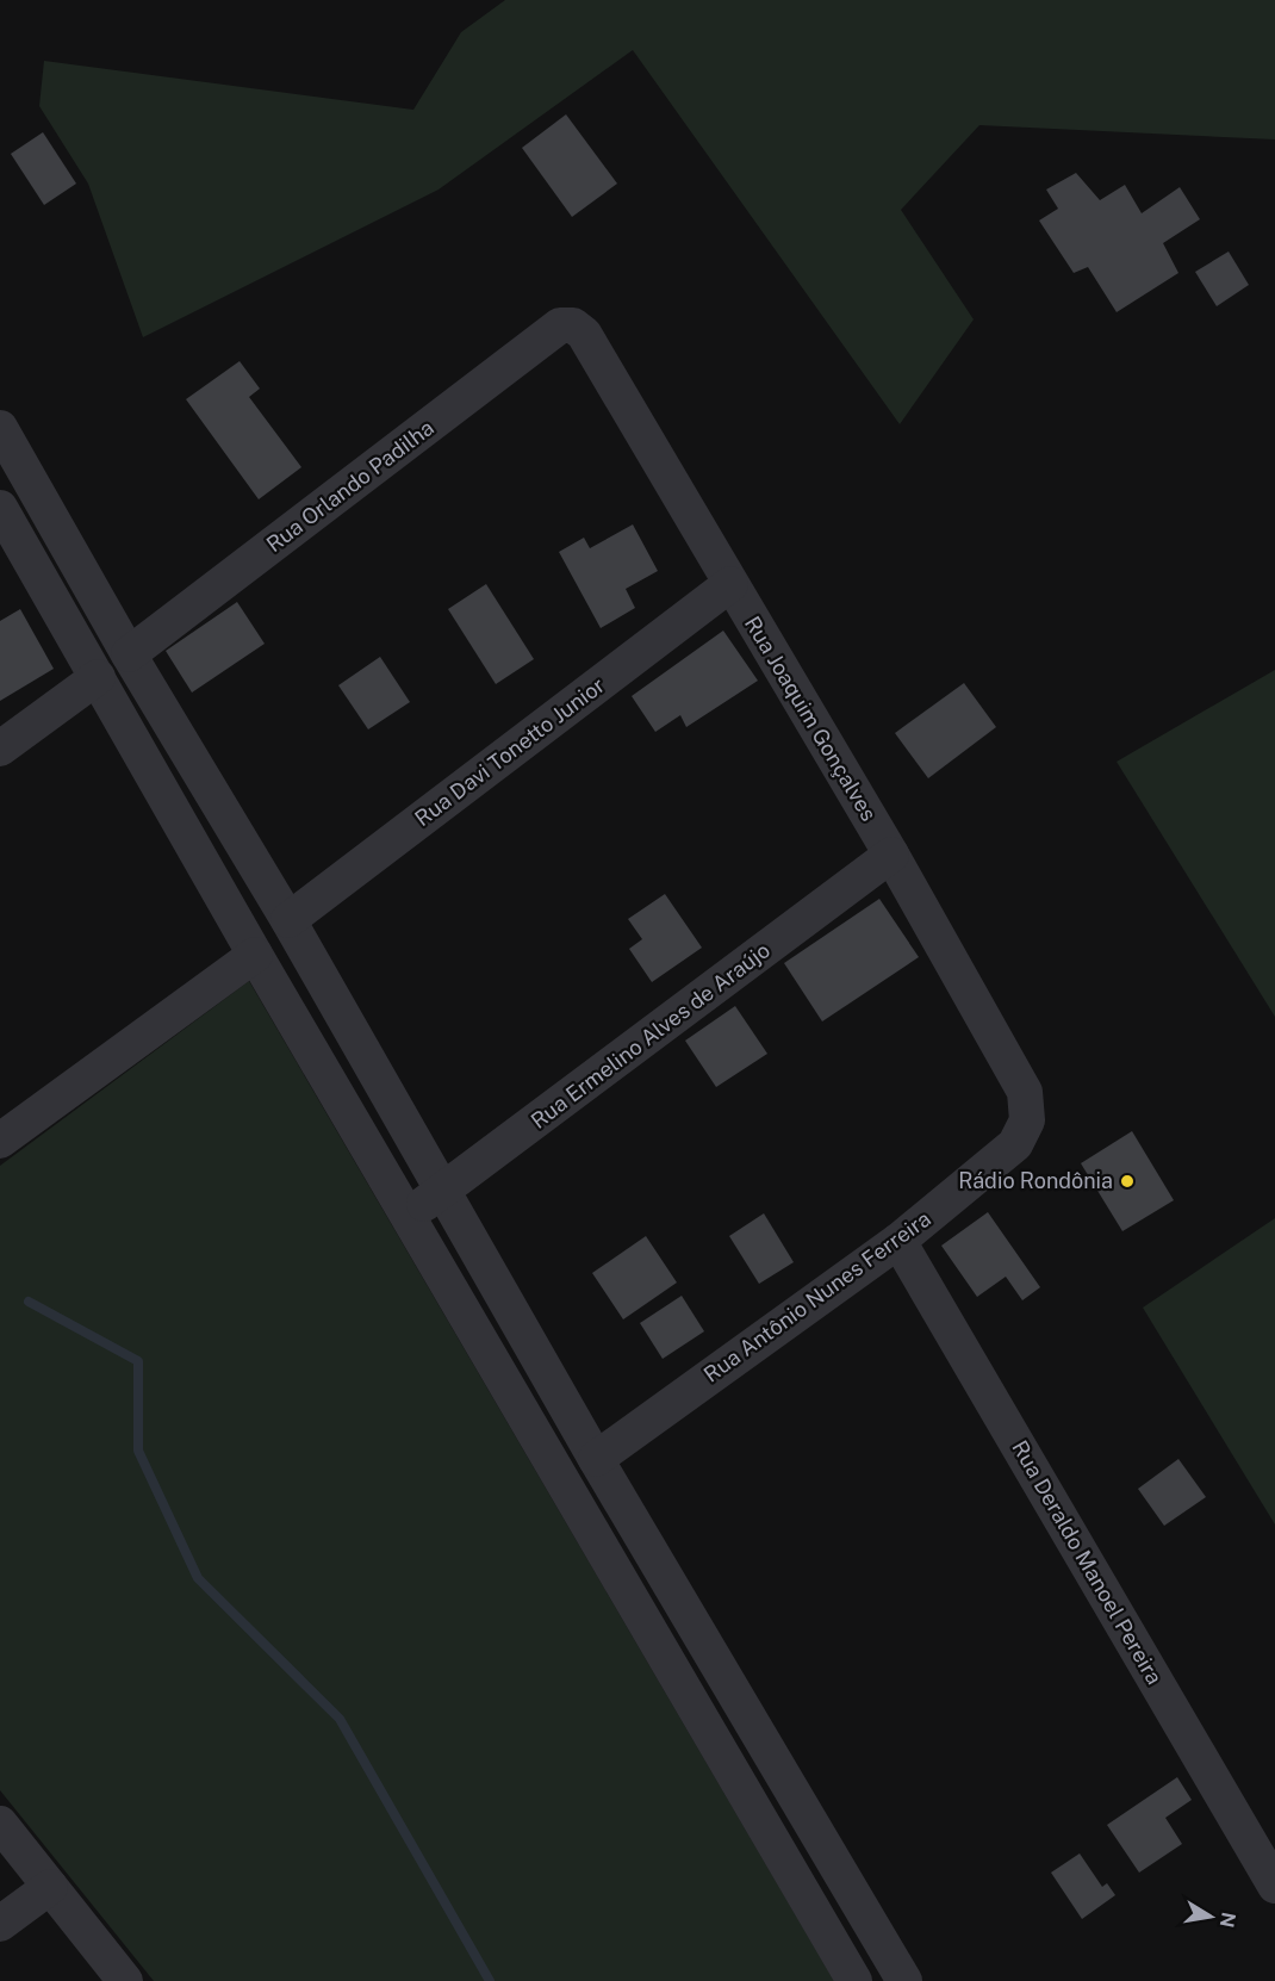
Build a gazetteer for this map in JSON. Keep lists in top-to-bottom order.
{
  "streets": {
    "street": [
      "Rua Orlando Padilha",
      "Rua Joaquim Gonçalves",
      "Rua Davi Tonetto Junior",
      "Rua Ermelino Alves de Araújo",
      "Rua Antônio Nunes Ferreira",
      "Rua Deraldo Manoel Pereira"
    ]
  },
  "crossings": [
    ["Rua Orlando Padilha", "Rua Joaquim Gonçalves"],
    ["Rua Joaquim Gonçalves", "Rua Davi Tonetto Junior"],
    ["Rua Joaquim Gonçalves", "Rua Ermelino Alves de Araújo"],
    ["Rua Joaquim Gonçalves", "Rua Antônio Nunes Ferreira"],
    ["Rua Antônio Nunes Ferreira", "Rua Deraldo Manoel Pereira"]
  ],
  "places": ["Rádio Rondônia"],
  "north": "right"
}
